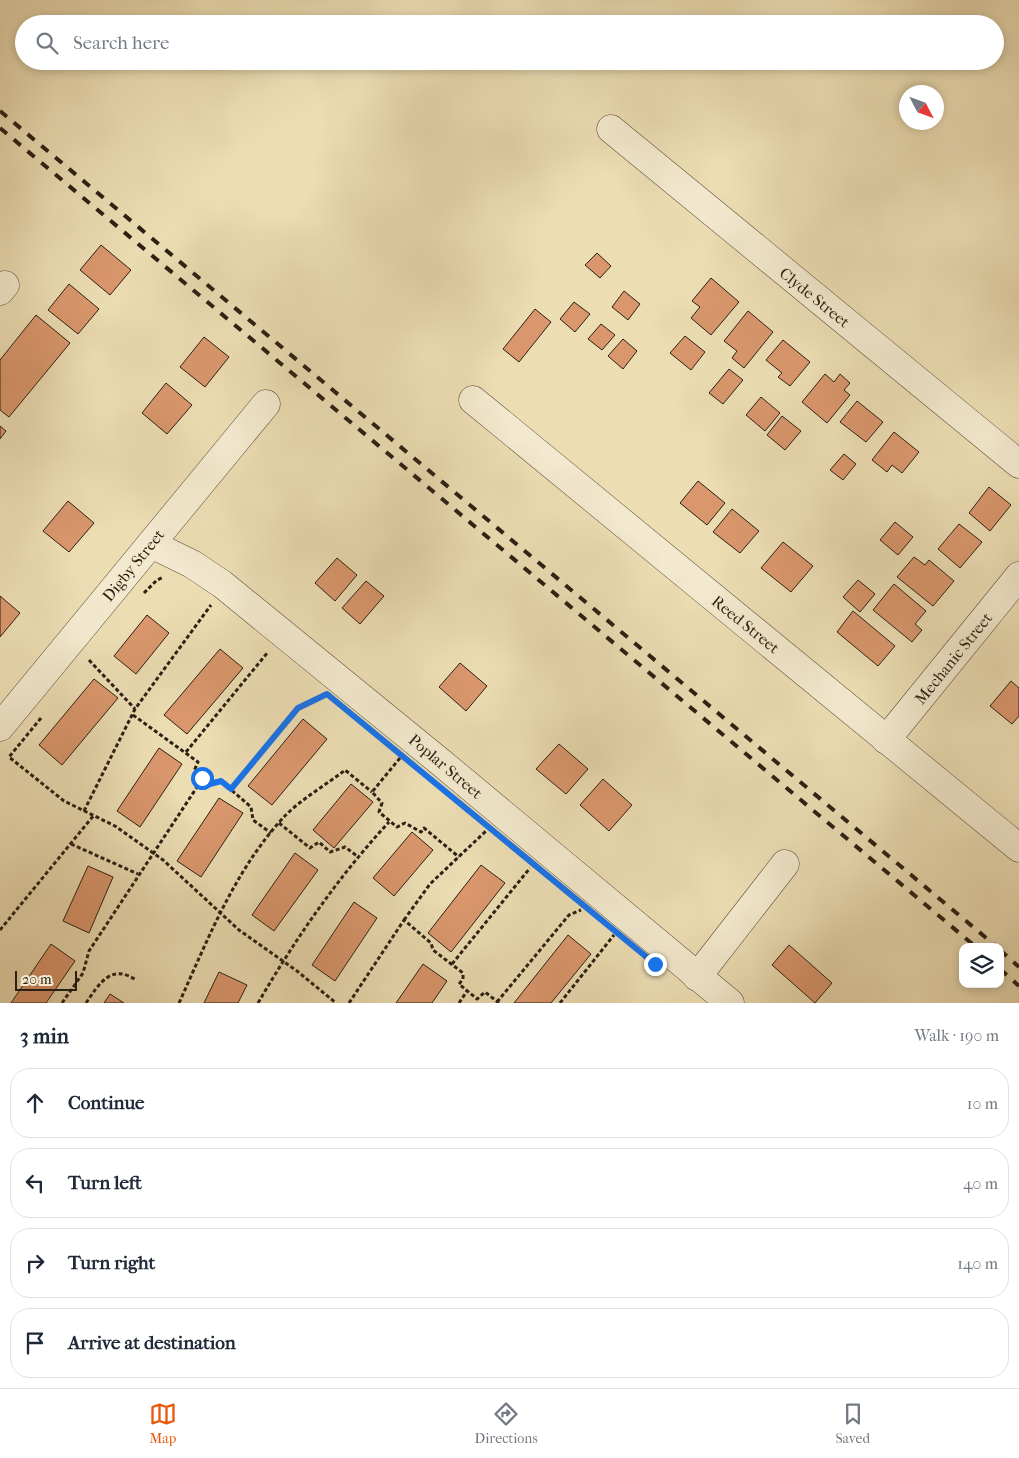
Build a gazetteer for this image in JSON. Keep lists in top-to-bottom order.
{
  "streets": {
    "street": [
      "Clyde Street",
      "Digby Street",
      "Reed Street",
      "Mechanic Street",
      "Poplar Street"
    ]
  },
  "crossings": [
    ["Digby Street", "Poplar Street"],
    ["Reed Street", "Mechanic Street"]
  ],
  "scale_bar": "20 m",
  "north": "bottom right",
  "page": {
    "search": "Search here",
    "scale": "20 m",
    "heading": ["3 min", "Walk · 190 m"],
    "list": [
      ["Continue", "10 m"],
      ["Turn left", "40 m"],
      ["Turn right", "140 m"],
      "Arrive at destination"
    ],
    "nav": ["Map", "Directions", "Saved"]
  }
}
